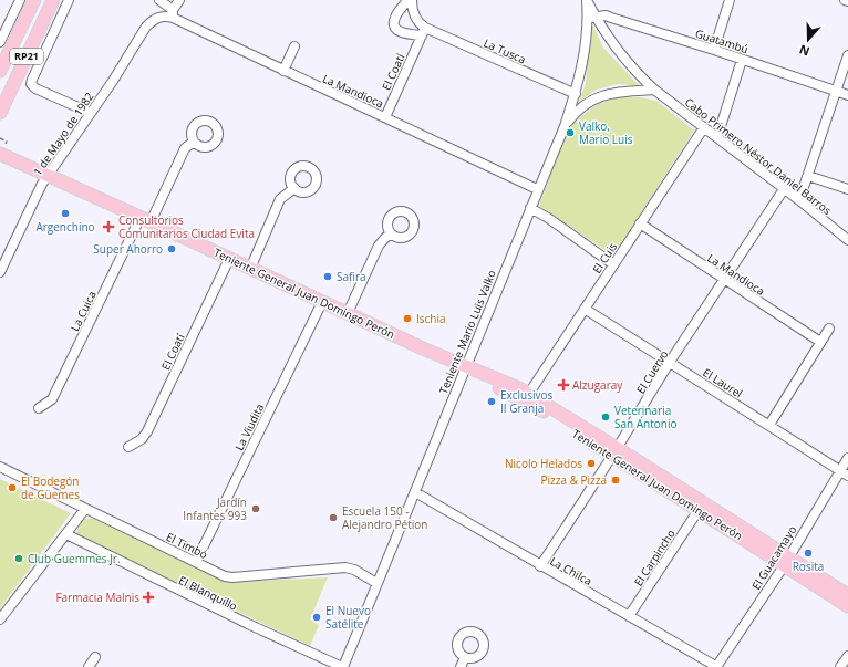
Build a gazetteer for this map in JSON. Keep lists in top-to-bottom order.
{
  "streets": {
    "main road": ["RP21", "Teniente General Juan Domingo Perón"],
    "street": [
      "Guatambú",
      "La Tusca",
      "El Coatí",
      "La Mandioca",
      "1 de Mayo de 1982",
      "Cabo Primero Néstor Daniel Barros",
      "El Cuis",
      "La Cuica",
      "Teniente Mario Luis Valko",
      "El Cuervo",
      "El Laurel",
      "La Viudita",
      "El Timbó",
      "El Carpincho",
      "El Guacamayo",
      "La Chilca",
      "El Blanquillo"
    ]
  },
  "crossings": [
    ["Guatambú", "Cabo Primero Néstor Daniel Barros"],
    ["Guatambú", "Teniente Mario Luis Valko"],
    ["La Tusca", "El Coatí"],
    ["La Tusca", "Teniente Mario Luis Valko"],
    ["El Coatí", "La Mandioca"],
    ["El Coatí", "Teniente General Juan Domingo Perón"],
    ["La Mandioca", "1 de Mayo de 1982"],
    ["La Mandioca", "El Cuis"],
    ["La Mandioca", "Teniente Mario Luis Valko"],
    ["La Mandioca", "El Cuervo"],
    ["1 de Mayo de 1982", "Teniente General Juan Domingo Perón"],
    ["Cabo Primero Néstor Daniel Barros", "El Cuis"],
    ["Cabo Primero Néstor Daniel Barros", "Teniente Mario Luis Valko"],
    ["Cabo Primero Néstor Daniel Barros", "El Cuervo"],
    ["El Cuis", "Teniente General Juan Domingo Perón"],
    ["El Cuis", "El Laurel"],
    ["Teniente General Juan Domingo Perón", "La Cuica"],
    ["Teniente General Juan Domingo Perón", "Teniente Mario Luis Valko"],
    ["Teniente General Juan Domingo Perón", "El Cuervo"],
    ["Teniente General Juan Domingo Perón", "La Viudita"],
    ["Teniente General Juan Domingo Perón", "El Carpincho"],
    ["Teniente General Juan Domingo Perón", "El Guacamayo"],
    ["Teniente Mario Luis Valko", "El Timbó"],
    ["Teniente Mario Luis Valko", "La Chilca"],
    ["Teniente Mario Luis Valko", "El Blanquillo"],
    ["El Cuervo", "El Laurel"],
    ["El Cuervo", "La Chilca"],
    ["El Laurel", "El Guacamayo"],
    ["La Viudita", "El Timbó"],
    ["El Carpincho", "La Chilca"],
    ["El Guacamayo", "La Chilca"]
  ],
  "places": {
    "other": [
      "Valko, Mario Luis",
      "Argenchino",
      "Super Ahorro",
      "Safira",
      "Ischia",
      "Exclusivos II Granja",
      "Veterinaria San Antonio",
      "Nicolo Helados",
      "Pizza & Pizza",
      "El Bodegón de Güemes",
      "Jardín Infantes 993",
      "Escuela 150 - Alejandro Pétion",
      "Rosita",
      "Club Guemmes Jr.",
      "El Nuevo Satélite"
    ],
    "health": ["Consultorios Comunitarios Ciudad Evita", "Alzugaray", "Farmacia Malnis"]
  },
  "north": "bottom"
}
